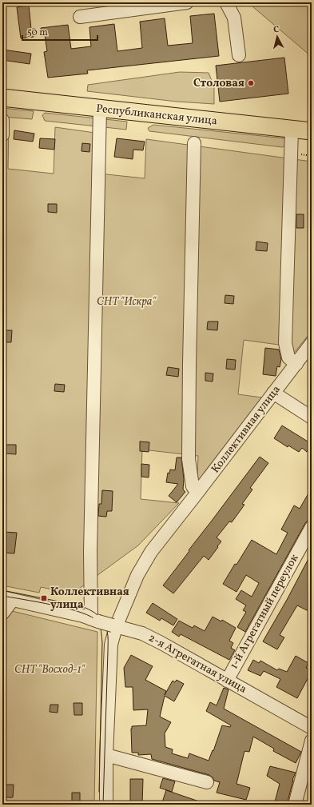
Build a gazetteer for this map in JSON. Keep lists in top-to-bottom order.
{
  "streets": {
    "main road": ["Республиканская улица"],
    "street": ["Коллективная улица", "1-й Агрегатный переулок", "2-я Агрегатная улица"]
  },
  "crossings": [
    ["Коллективная улица", "2-я Агрегатная улица"],
    ["1-й Агрегатный переулок", "2-я Агрегатная улица"]
  ],
  "parks": ["СНТ \"Искра\"", "СНТ \"Восход-1\""],
  "places": {
    "other": ["Столовая"],
    "transit": ["Коллективная улица"]
  },
  "scale_bar": "50 m",
  "north": "top"
}
